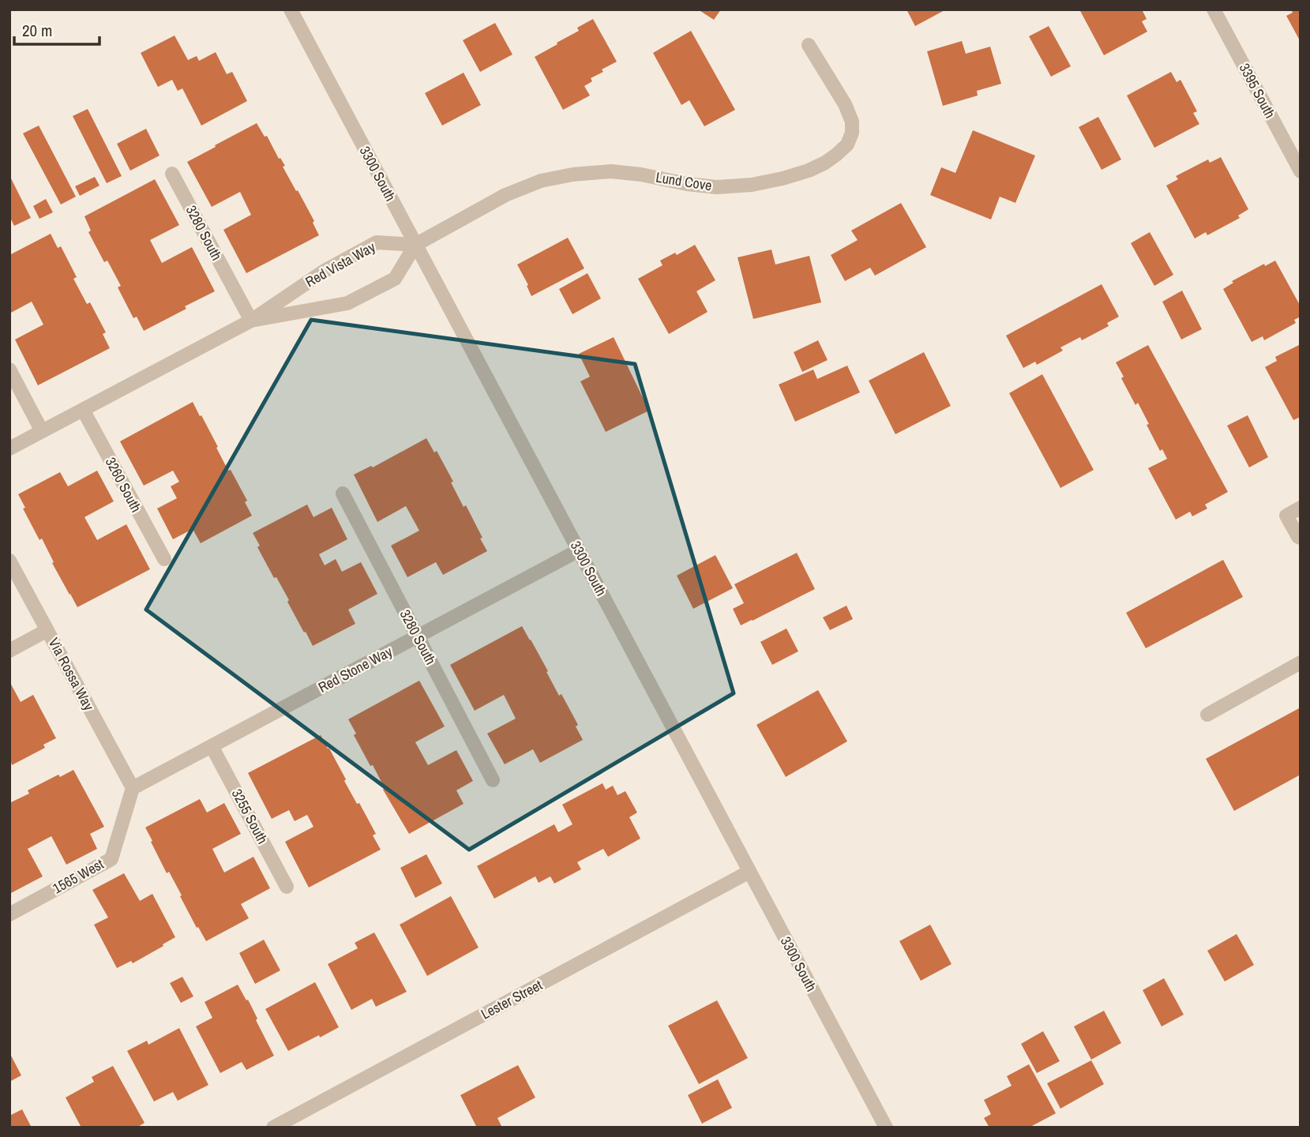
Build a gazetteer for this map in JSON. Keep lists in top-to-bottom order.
{
  "streets": {
    "street": [
      "3395 South",
      "3300 South",
      "Lund Cove",
      "3280 South",
      "Red Vista Way",
      "3260 South",
      "Red Stone Way",
      "Via Rossa Way",
      "3255 South",
      "1565 West",
      "Lester Street"
    ]
  },
  "crossings": [
    ["3300 South", "Lund Cove"],
    ["3300 South", "Red Vista Way"],
    ["3300 South", "Red Stone Way"],
    ["3300 South", "Lester Street"],
    ["Lund Cove", "Red Vista Way"],
    ["3280 South", "Red Vista Way"],
    ["3280 South", "Red Stone Way"],
    ["Red Vista Way", "3260 South"],
    ["Red Stone Way", "Via Rossa Way"],
    ["Red Stone Way", "3255 South"],
    ["Red Stone Way", "1565 West"],
    ["Via Rossa Way", "1565 West"]
  ],
  "scale_bar": "20 m"
}
